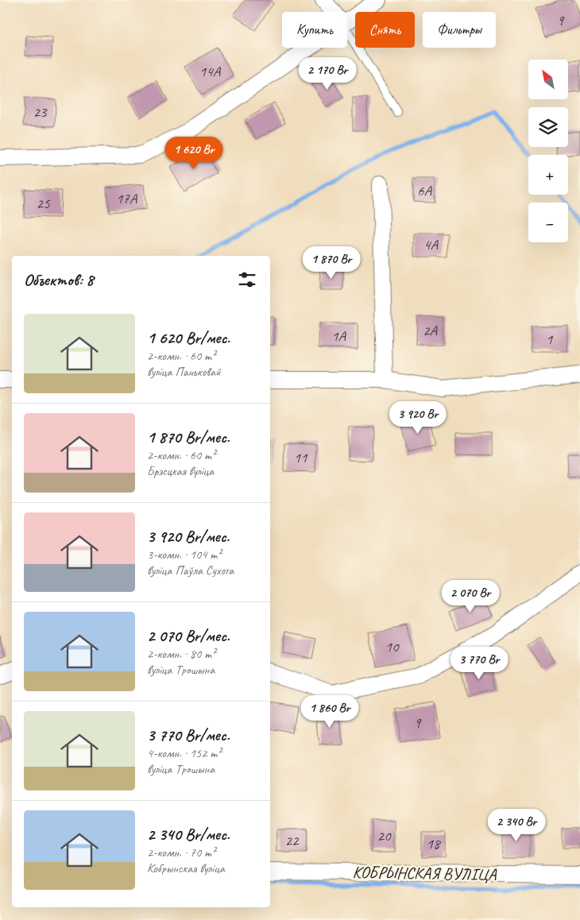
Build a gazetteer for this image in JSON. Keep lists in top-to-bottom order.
{
  "streets": {
    "street": ["КОБРЫНСКАЯ ВУЛІЦА"]
  },
  "house_numbers": [
    "9",
    "14А",
    "23",
    "6А",
    "17А",
    "25",
    "4А",
    "2А",
    "1А",
    "1",
    "11",
    "10",
    "9",
    "20",
    "22",
    "18"
  ],
  "north": "top left",
  "page": {
    "chip": ["Купить", "Снять", "Фильтры"],
    "price": [
      "2 170 Br",
      "1 620 Br",
      "1 870 Br",
      "3 920 Br",
      "2 070 Br",
      "3 770 Br",
      "1 860 Br",
      "2 340 Br"
    ],
    "map_buttons": ["+", "−"],
    "heading": "Объектов: 8",
    "list": [
      {
        "name": "1 620 Br/мес.",
        "note": "2-комн. · 60 m² · вуліца Паньковай"
      },
      {
        "name": "1 870 Br/мес.",
        "note": "2-комн. · 60 m² · Брэсцкая вуліца"
      },
      {
        "name": "3 920 Br/мес.",
        "note": "3-комн. · 104 m² · вуліца Паўла Сухога"
      },
      {
        "name": "2 070 Br/мес.",
        "note": "2-комн. · 80 m² · вуліца Трошына"
      },
      {
        "name": "3 770 Br/мес.",
        "note": "4-комн. · 152 m² · вуліца Трошына"
      },
      {
        "name": "2 340 Br/мес.",
        "note": "2-комн. · 70 m² · Кобрынская вуліца"
      }
    ]
  }
}
